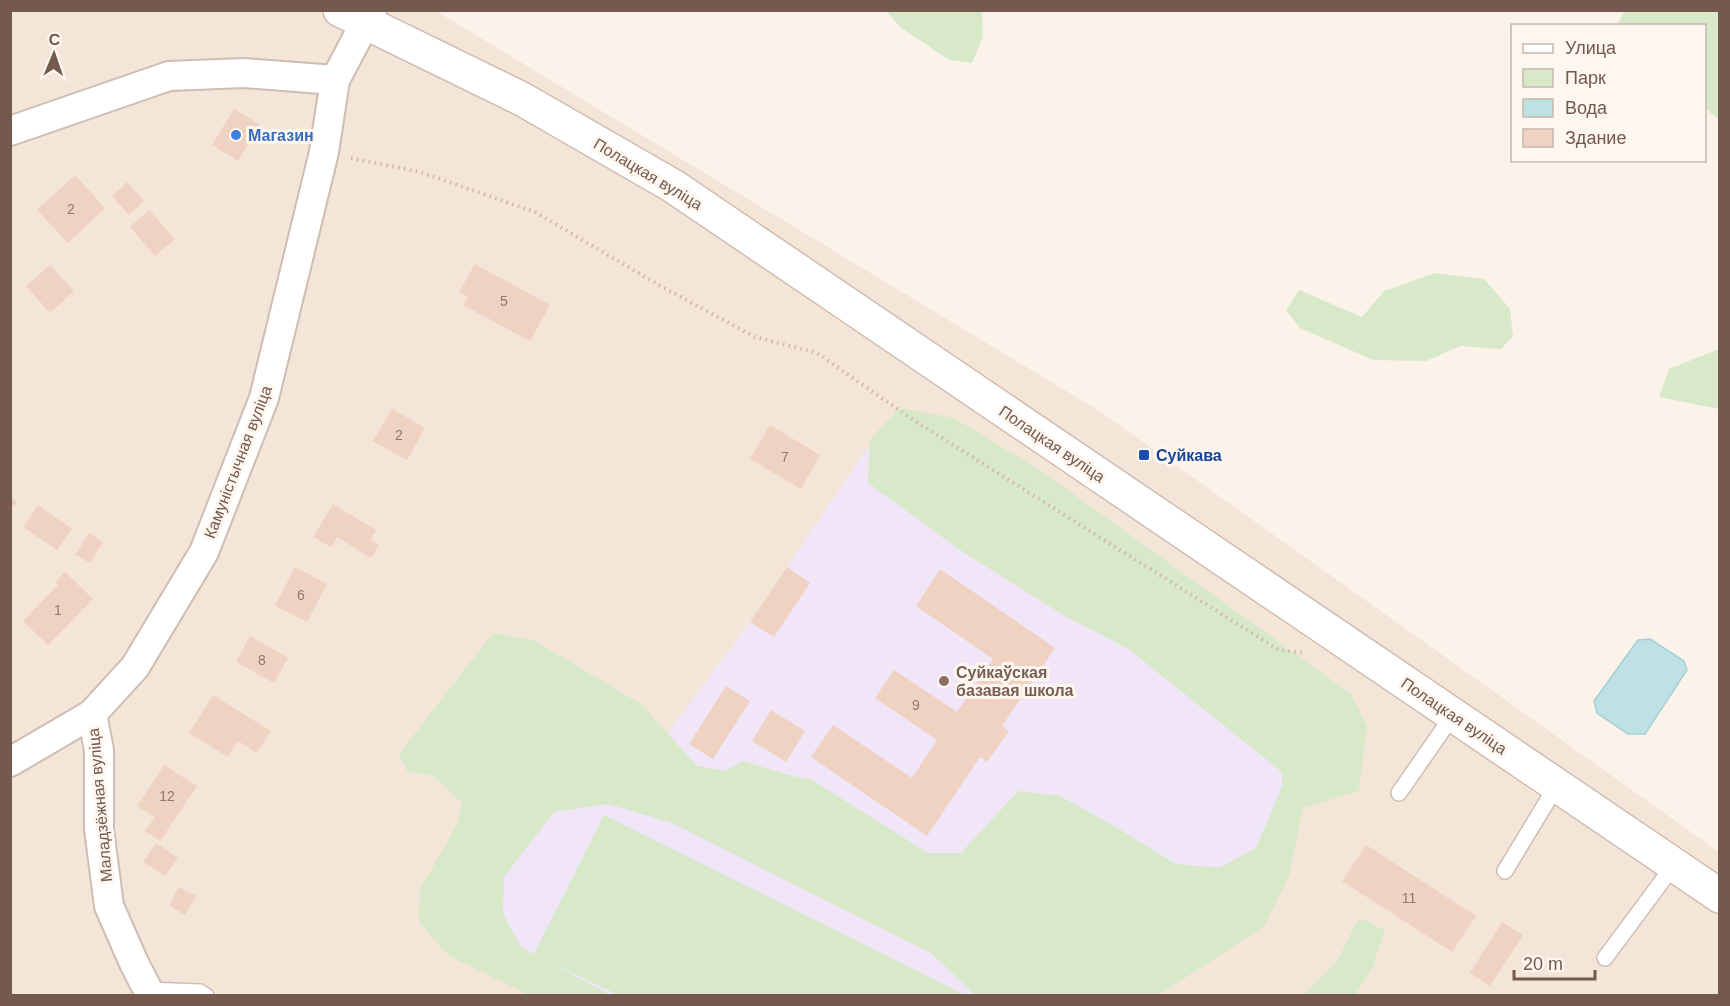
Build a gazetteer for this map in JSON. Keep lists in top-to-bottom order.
{
  "streets": {
    "main road": ["Полацкая вуліца"],
    "street": ["Камуністычная вуліца", "Маладзёжная вуліца"]
  },
  "crossings": [
    ["Полацкая вуліца", "Камуністычная вуліца"],
    ["Камуністычная вуліца", "Маладзёжная вуліца"]
  ],
  "places": {
    "other": ["Магазин", "Суйкаўская базавая школа"],
    "transit": ["Суйкава"]
  },
  "house_numbers": [
    "2",
    "5",
    "2",
    "7",
    "6",
    "1",
    "8",
    "9",
    "12",
    "11"
  ],
  "legend": [
    "Улица",
    "Парк",
    "Вода",
    "Здание"
  ],
  "scale_bar": "20 m",
  "north": "top"
}
